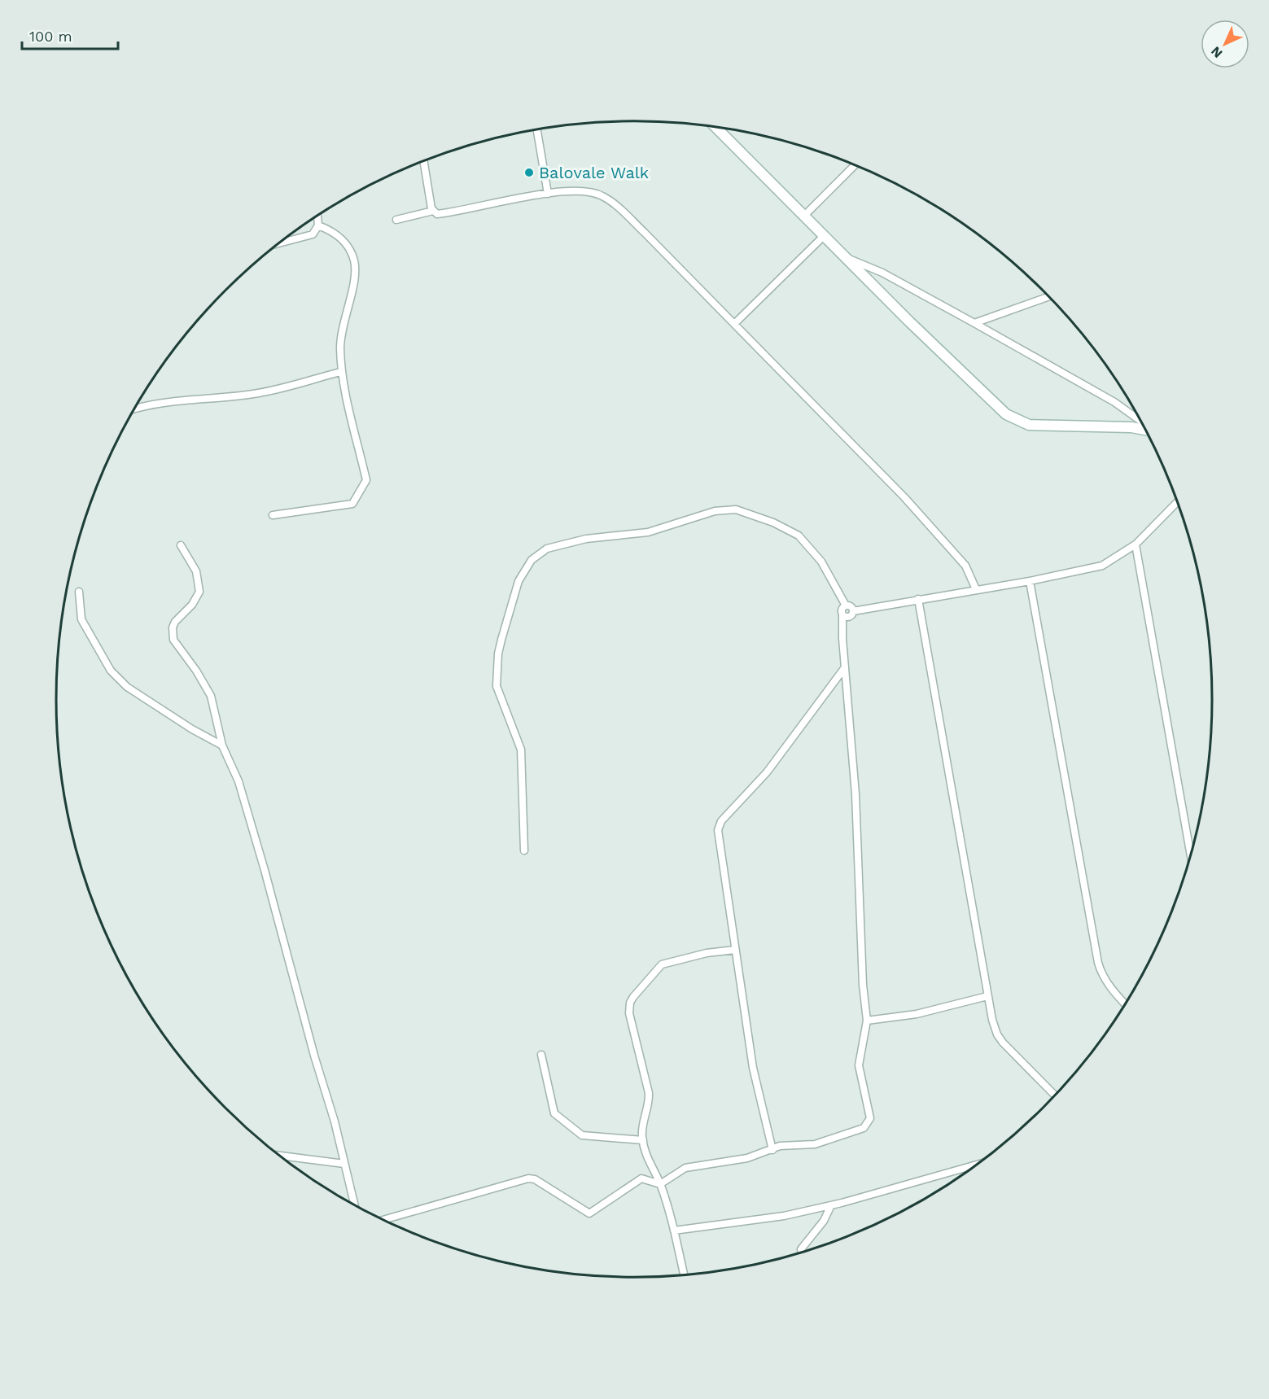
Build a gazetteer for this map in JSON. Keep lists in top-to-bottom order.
{
  "places": ["Balovale Walk"],
  "scale_bar": "100 m",
  "north": "bottom left"
}
